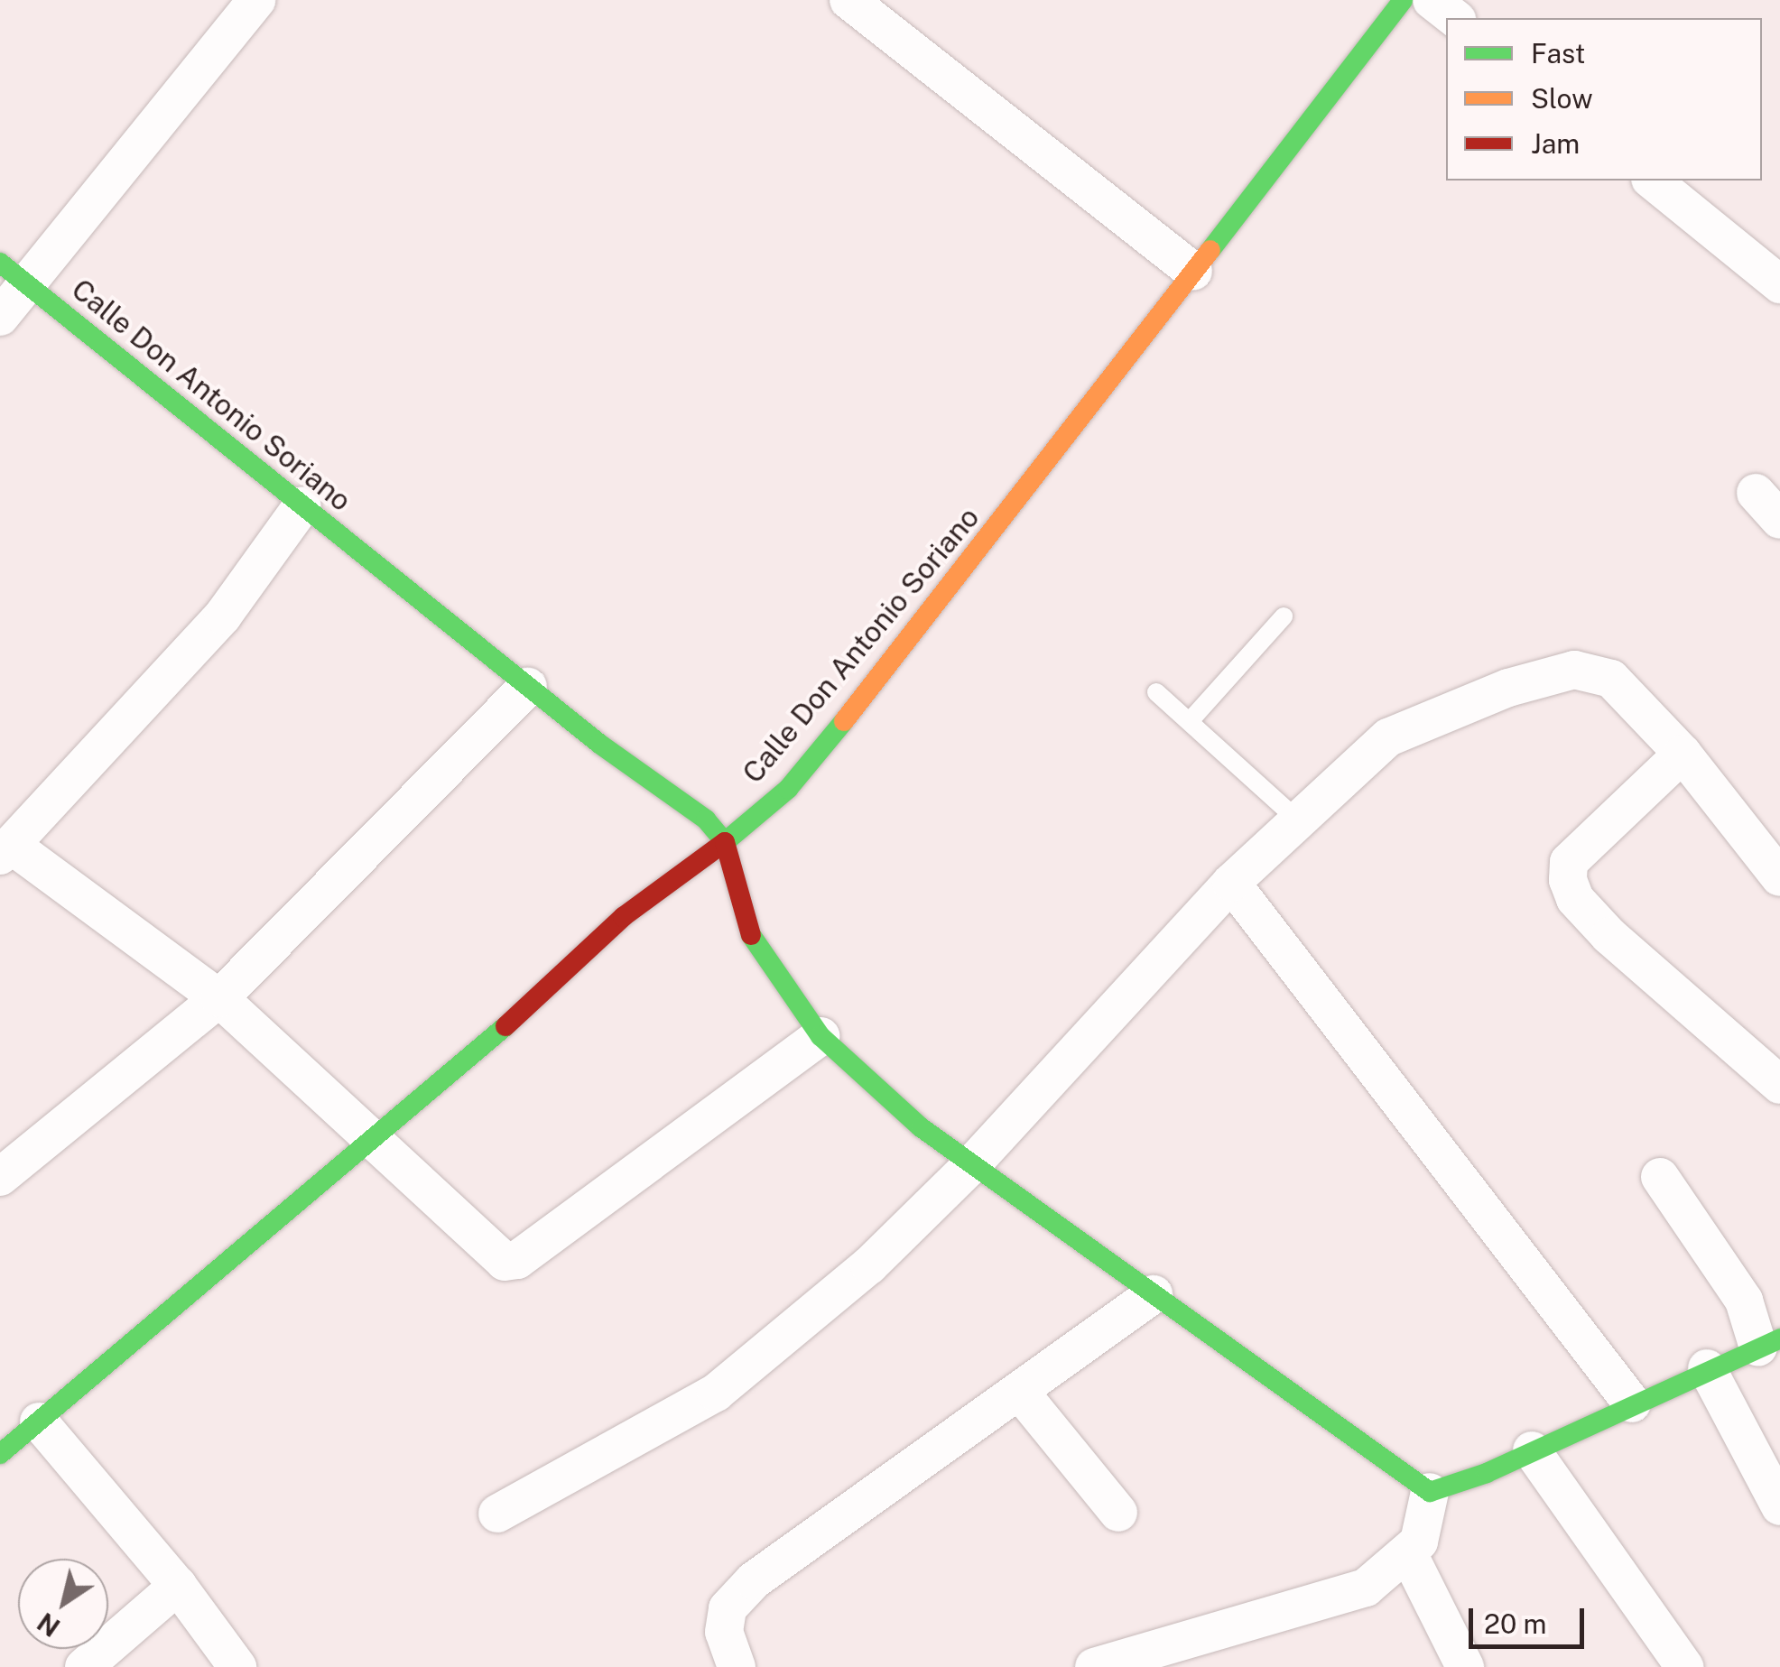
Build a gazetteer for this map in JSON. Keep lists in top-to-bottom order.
{
  "streets": {
    "street": ["Calle Don Antonio Soriano"]
  },
  "legend": ["Fast", "Slow", "Jam"],
  "scale_bar": "20 m",
  "north": "bottom left"
}
